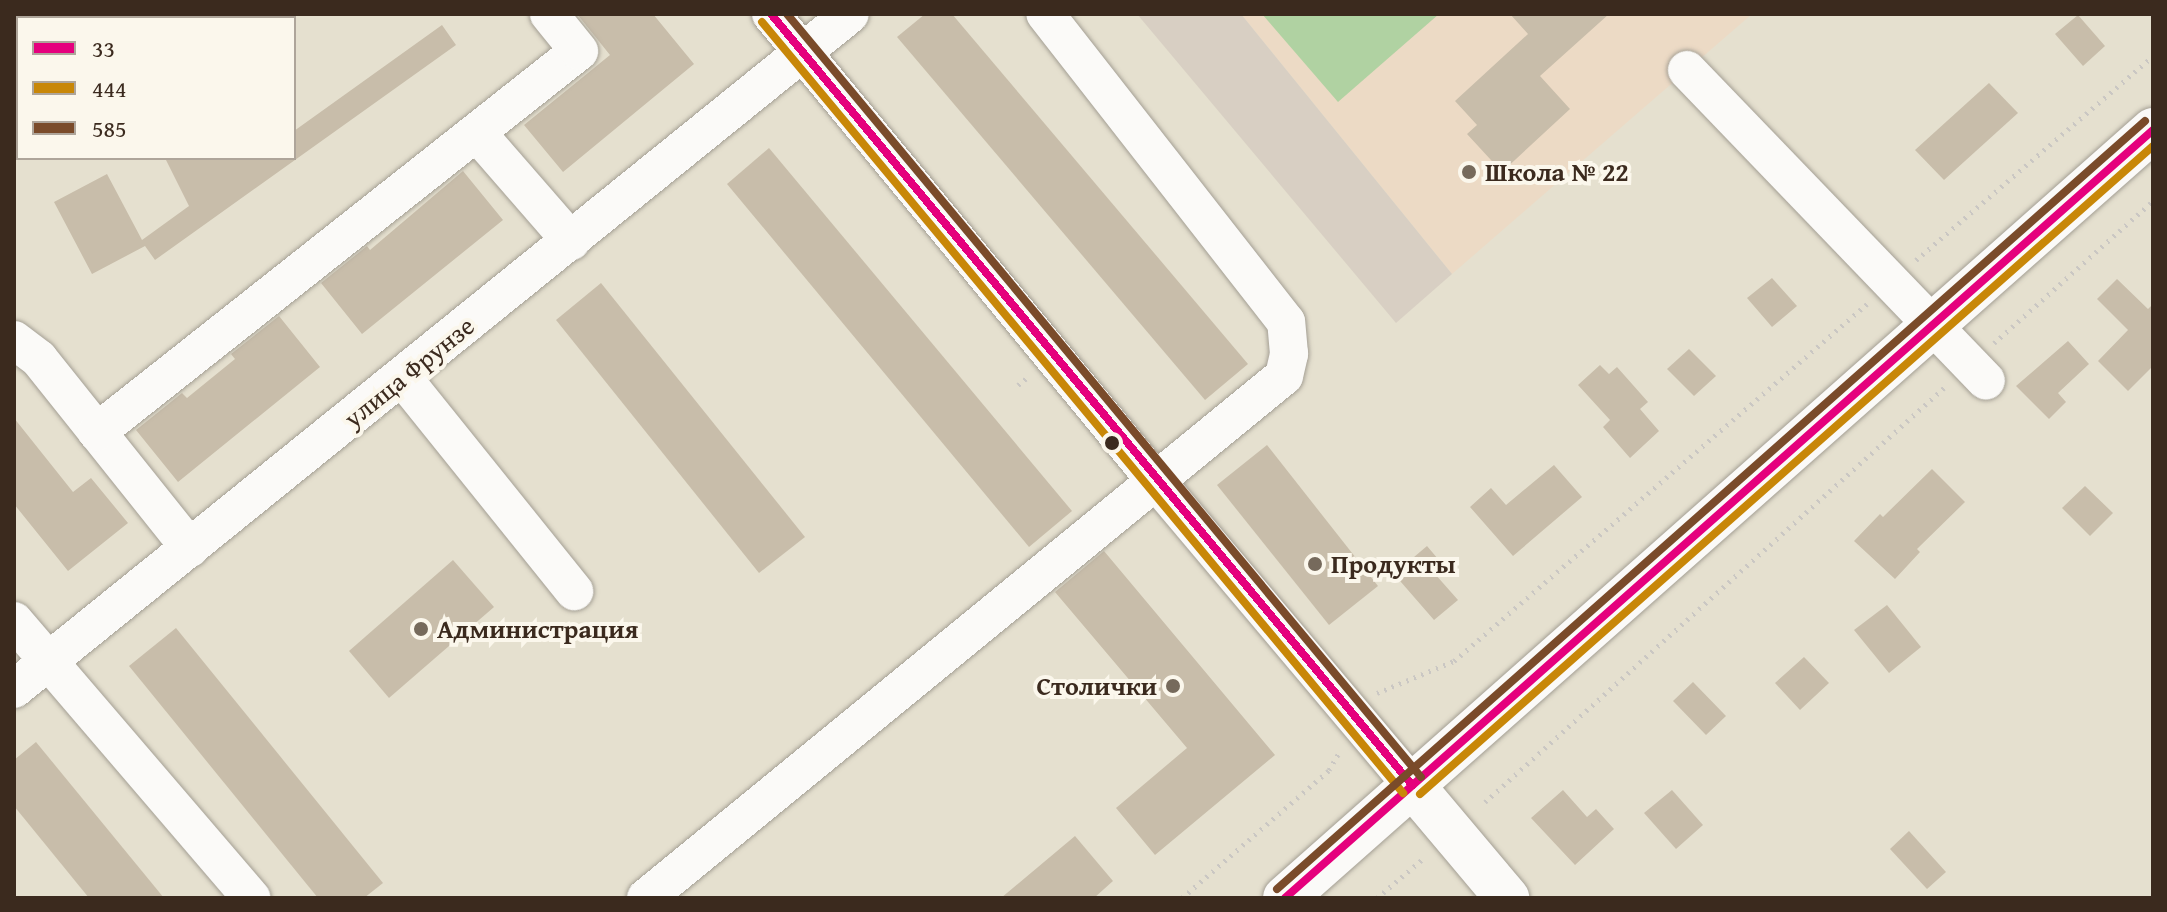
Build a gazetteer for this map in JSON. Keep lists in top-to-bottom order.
{
  "streets": {
    "street": ["улица Фрунзе"]
  },
  "places": [
    "Школа № 22",
    "Продукты",
    "Администрация",
    "Столички"
  ],
  "lines": ["transit line 33", "transit line 585", "transit line 444"],
  "legend": ["33", "444", "585"]
}
